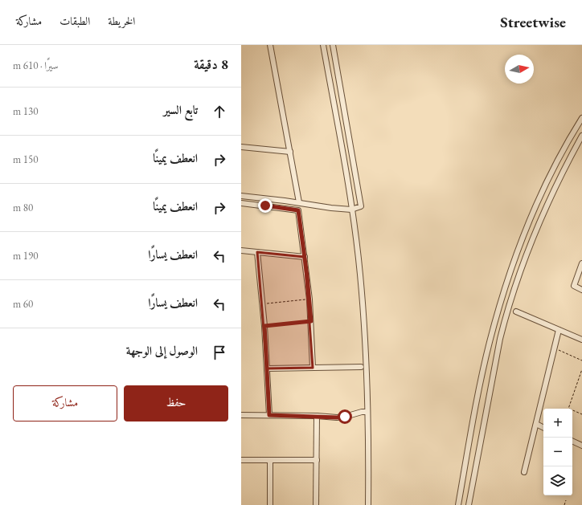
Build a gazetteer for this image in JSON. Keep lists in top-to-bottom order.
{
  "north": "right",
  "page": {
    "header": "Streetwise",
    "nav": ["الخريطة", "الطبقات", "مشاركة"],
    "heading": ["8 دقيقة", "سيرًا · 610 m"],
    "list": [
      ["تابع السير", "130 m"],
      ["انعطف يمينًا", "150 m"],
      ["انعطف يمينًا", "80 m"],
      ["انعطف يسارًا", "190 m"],
      ["انعطف يسارًا", "60 m"],
      "الوصول إلى الوجهة"
    ],
    "buttons": ["حفظ", "مشاركة"],
    "map_buttons": ["+", "−"]
  }
}
